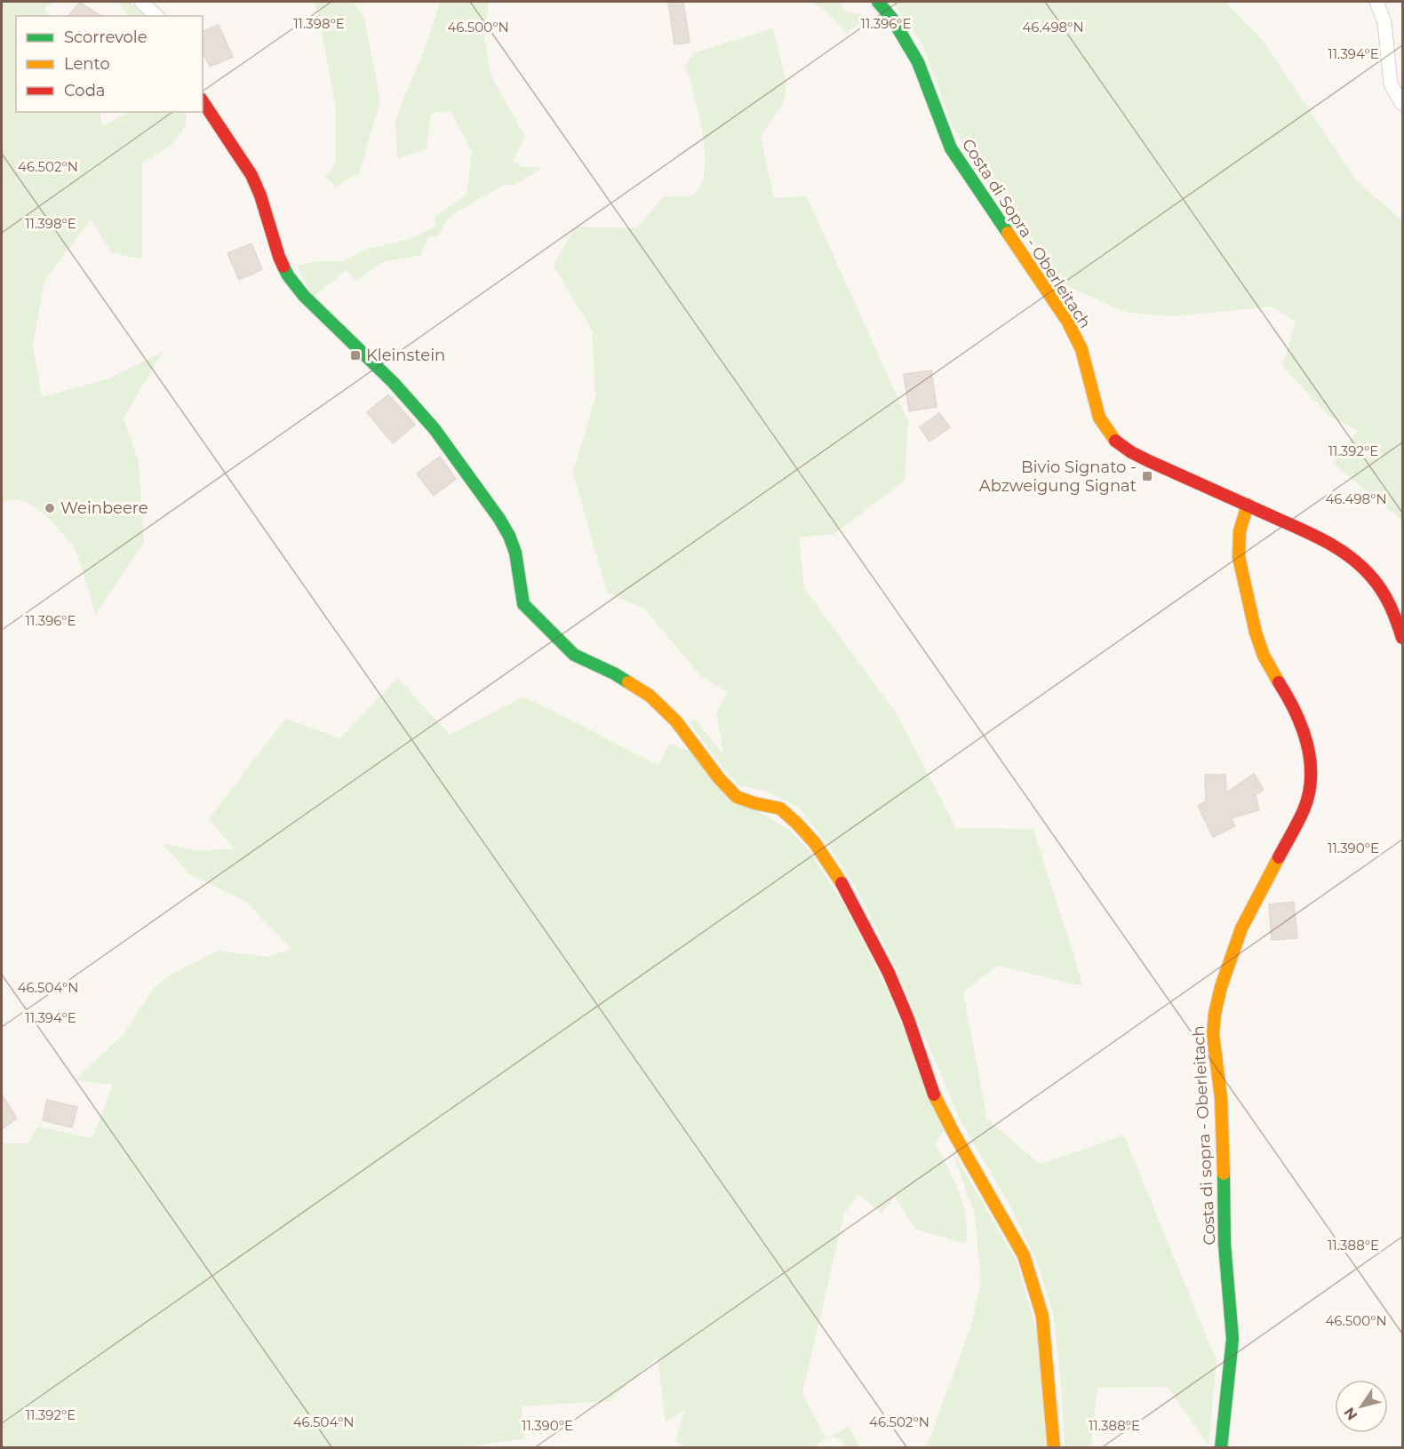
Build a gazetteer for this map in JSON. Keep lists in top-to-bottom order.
{
  "streets": {
    "street": ["Costa di Sopra - Oberleitach", "Costa di sopra - Oberleitach"]
  },
  "crossings": [
    ["Costa di Sopra - Oberleitach", "Costa di sopra - Oberleitach"]
  ],
  "places": {
    "transit": ["Kleinstein", "Bivio Signato - Abzweigung Signat"],
    "other": ["Weinbeere"]
  },
  "legend": ["Scorrevole", "Lento", "Coda"],
  "north": "bottom left",
  "coordinates": [
    "11.398°E",
    "11.396°E",
    "46.500°N",
    "46.498°N",
    "11.394°E",
    "46.502°N",
    "11.392°E",
    "11.390°E",
    "46.504°N",
    "11.388°E"
  ]
}
